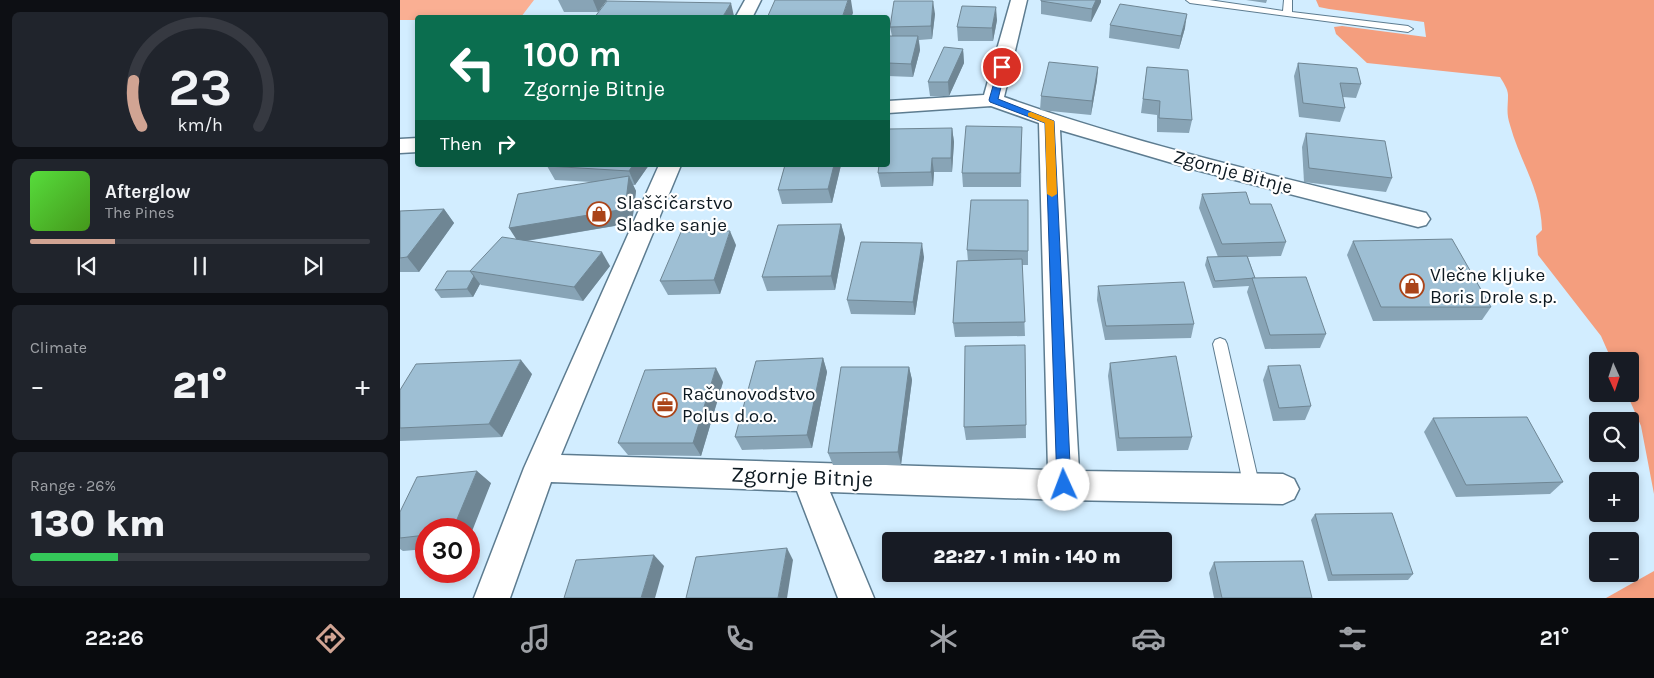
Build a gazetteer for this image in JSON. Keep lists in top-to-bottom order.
{
  "streets": {
    "street": ["Zgornje Bitnje"]
  },
  "places": {
    "shop": ["Slaščičarstvo Sladke sanje", "Vlečne kljuke Boris Drole s.p."],
    "office": ["Računovodstvo Polus d.o.o."]
  },
  "north": "bottom",
  "page": {
    "turn": ["100 m", "Zgornje Bitnje"],
    "then": "Then",
    "song": ["Afterglow", "The Pines"],
    "tile": [
      "Climate",
      ["Range · 26%", "130 km"]
    ],
    "map_buttons": ["+", "−"],
    "heat": ["−", "21°", "+"],
    "limit": "30",
    "trip": "22:27 · 1 min · 140 m",
    "tabs": ["22:26", "21°"],
    "gauge": ["23", "km/h"]
  }
}
